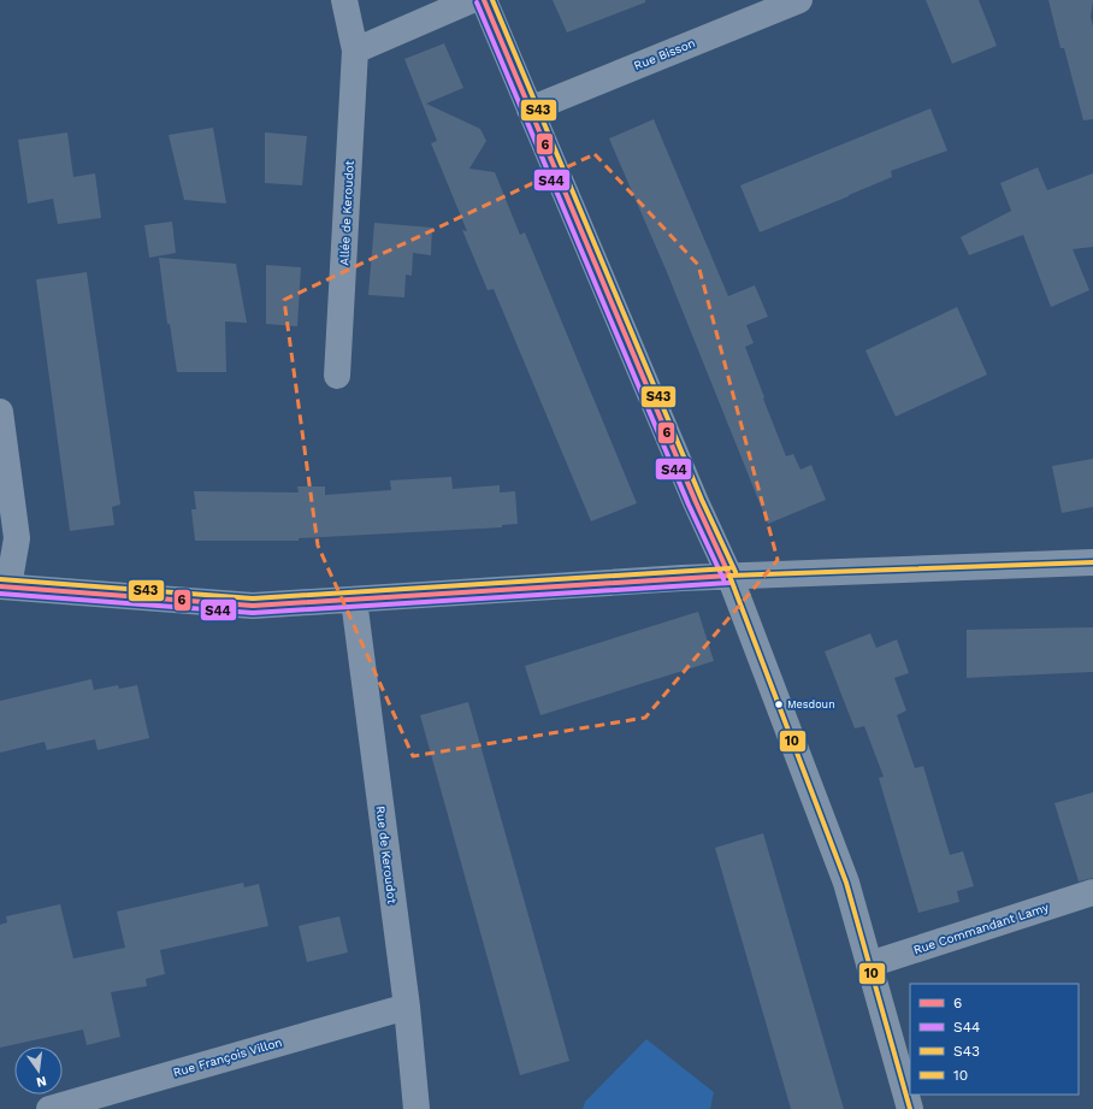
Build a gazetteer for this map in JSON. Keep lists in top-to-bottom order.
{
  "streets": {
    "street": [
      "Rue Bisson",
      "Allée de Keroudot",
      "Rue de Keroudot",
      "Rue Commandant Lamy",
      "Rue François Villon"
    ]
  },
  "crossings": [
    ["Rue de Keroudot", "Rue François Villon"]
  ],
  "places": ["Mesdoun"],
  "lines": [
    "transit line 6",
    "transit line S43",
    "transit line S44",
    "transit line 10"
  ],
  "legend": [
    "6",
    "S44",
    "S43",
    "10"
  ],
  "north": "bottom"
}
